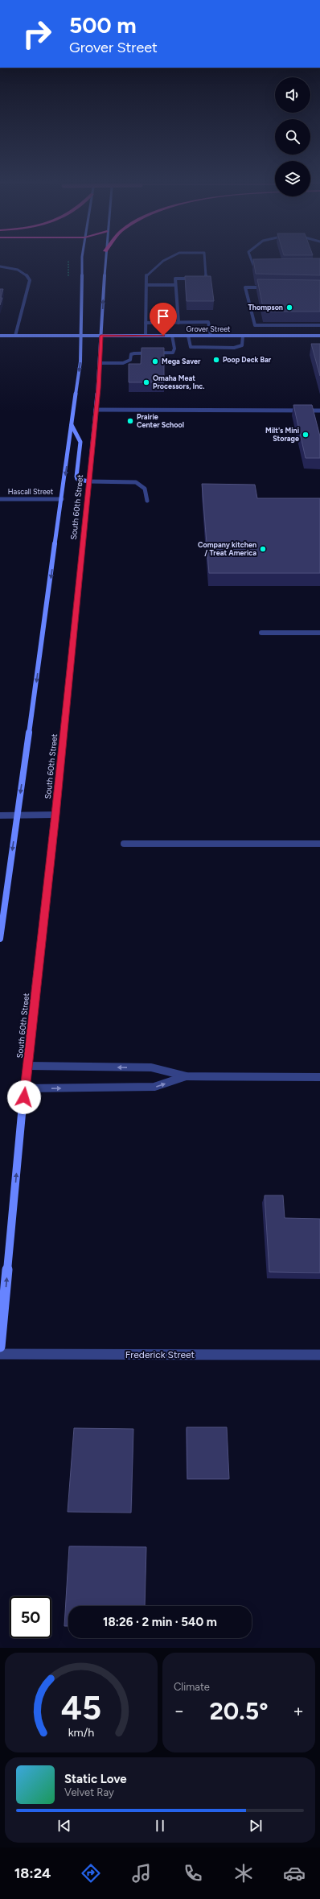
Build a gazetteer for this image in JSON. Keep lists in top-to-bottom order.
{
  "streets": {
    "main road": ["Grover Street", "South 60th Street"],
    "street": ["Hascall Street", "Frederick Street"]
  },
  "crossings": [
    ["Grover Street", "South 60th Street"],
    ["Hascall Street", "South 60th Street"]
  ],
  "places": [
    "Thompson",
    "Poop Deck Bar",
    "Mega Saver",
    "Omaha Meat Processors, Inc.",
    "Prairie Center School",
    "Milt's Mini Storage",
    "Company kitchen / Treat America"
  ],
  "page": {
    "turn": ["500 m", "Grover Street"],
    "limit": "50",
    "trip": "18:26 · 2 min · 540 m",
    "tile": "Climate",
    "heat": ["−", "20.5°", "+"],
    "song": ["Static Love", "Velvet Ray"],
    "tabs": "18:24",
    "gauge": ["45", "km/h"]
  }
}
